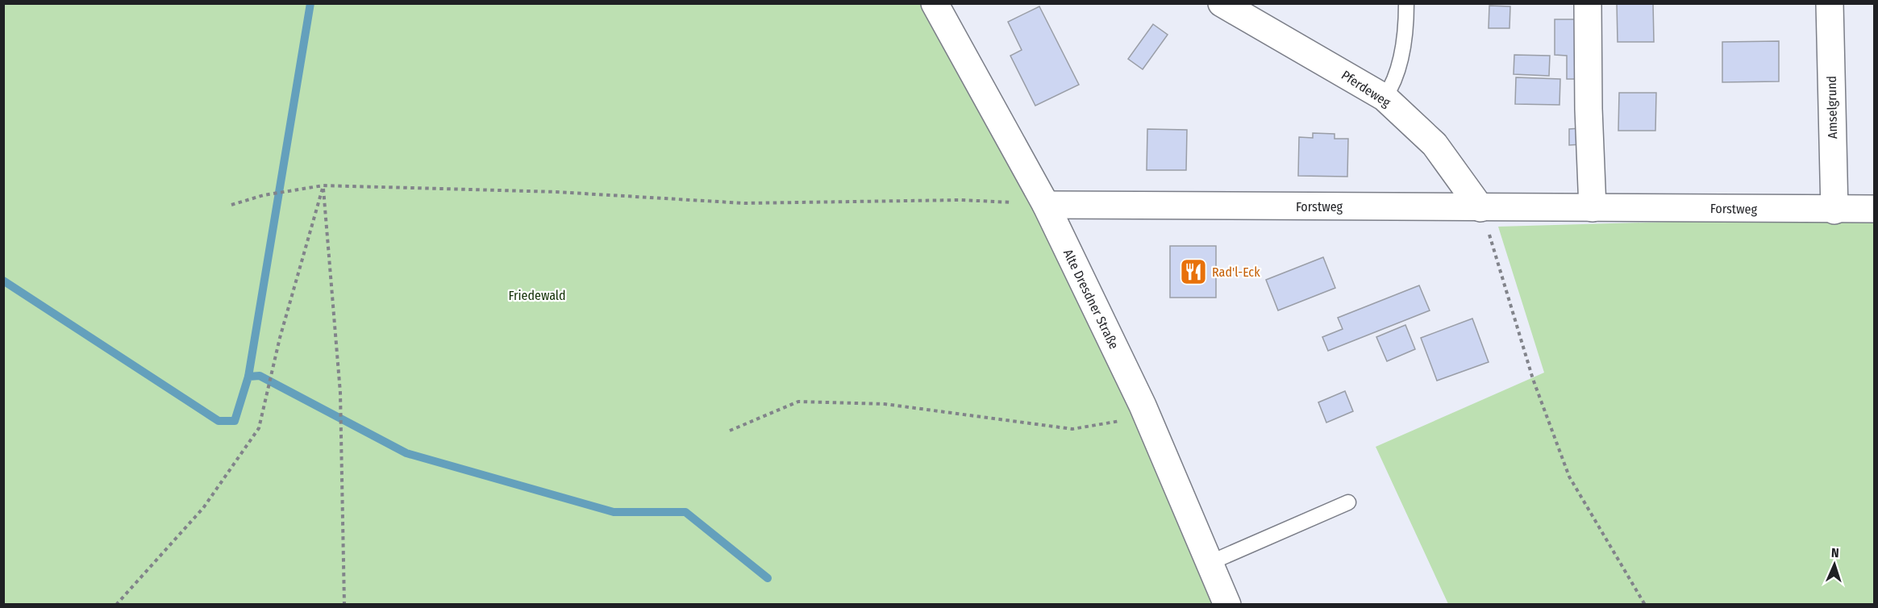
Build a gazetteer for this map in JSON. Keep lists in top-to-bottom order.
{
  "streets": {
    "street": [
      "Pferdeweg",
      "Amselgrund",
      "Forstweg",
      "Alte Dresdner Straße"
    ]
  },
  "crossings": [
    ["Pferdeweg", "Forstweg"],
    ["Amselgrund", "Forstweg"],
    ["Forstweg", "Alte Dresdner Straße"]
  ],
  "parks": ["Friedewald"],
  "places": {
    "restaurant": ["Rad'l-Eck"]
  },
  "north": "top"
}
